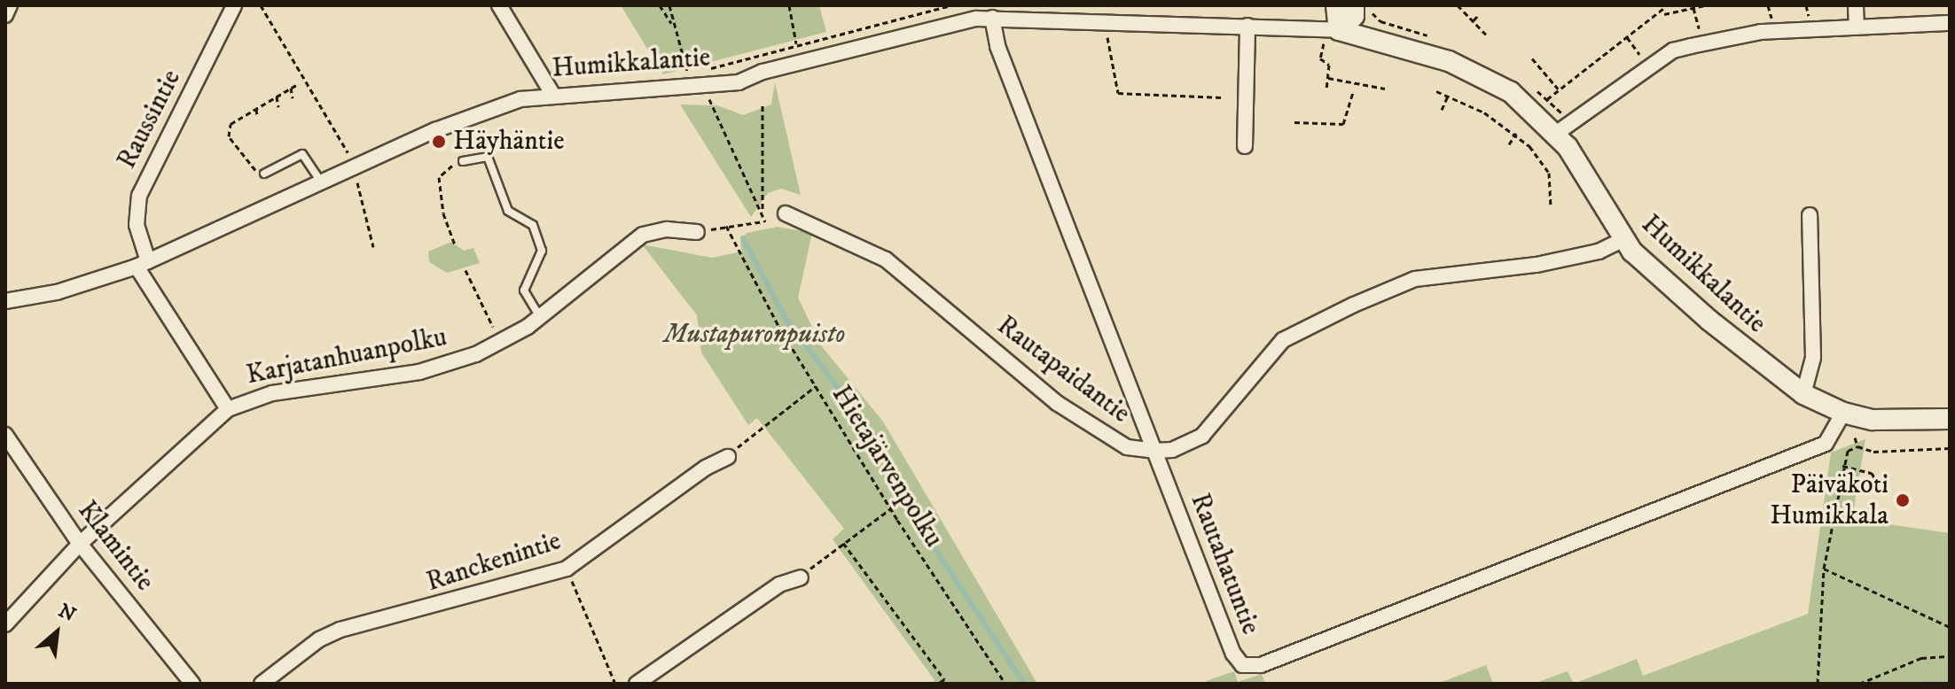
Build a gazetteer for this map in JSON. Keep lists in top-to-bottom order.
{
  "streets": {
    "street": [
      "Humikkalantie",
      "Raussintie",
      "Karjatanhuanpolku",
      "Rautapaidantie",
      "Klamintie",
      "Ranckenintie",
      "Rautahatuntie"
    ],
    "path": ["Hietajärvenpolku"]
  },
  "crossings": [
    ["Humikkalantie", "Raussintie"],
    ["Humikkalantie", "Rautapaidantie"],
    ["Humikkalantie", "Rautahatuntie"],
    ["Raussintie", "Karjatanhuanpolku"],
    ["Karjatanhuanpolku", "Klamintie"],
    ["Rautapaidantie", "Rautahatuntie"]
  ],
  "parks": ["Mustapuronpuisto"],
  "places": ["Häyhäntie", "Päiväkoti Humikkala"],
  "north": "top right"
}
